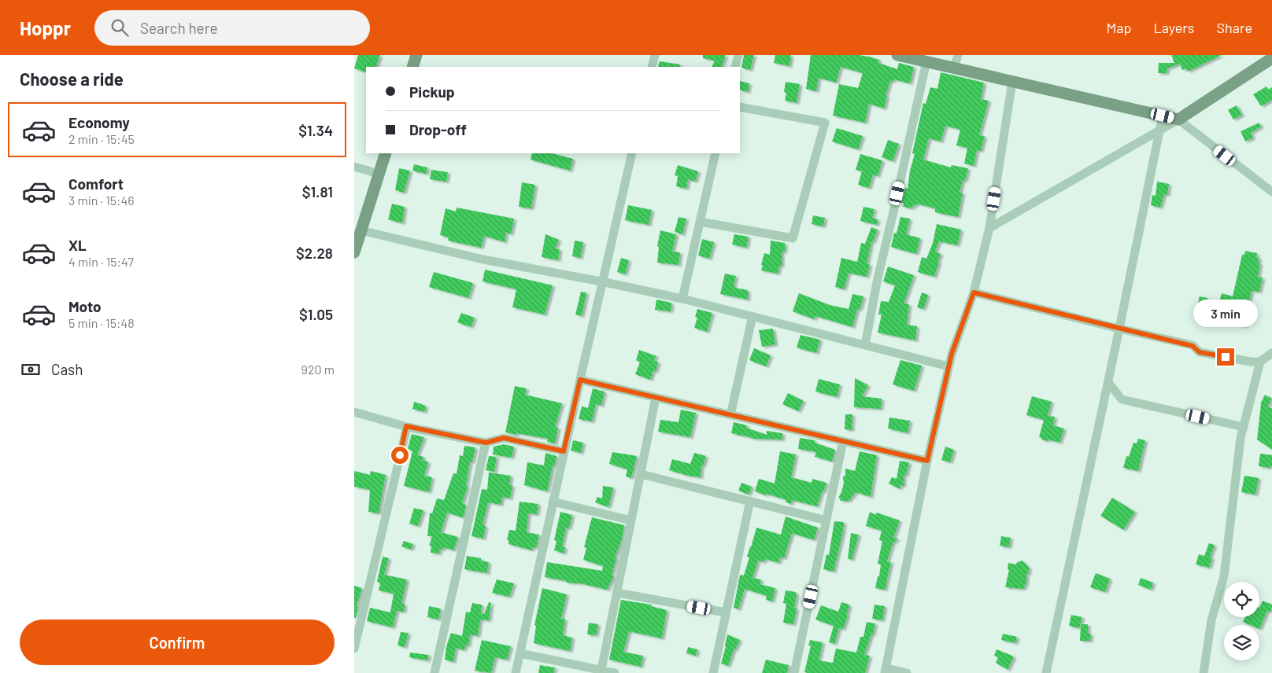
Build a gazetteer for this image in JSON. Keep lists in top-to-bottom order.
{
  "page": {
    "header": "Hoppr",
    "search": "Search here",
    "nav": ["Map", "Layers", "Share"],
    "heading": "Choose a ride",
    "banner": ["Pickup", "Drop-off"],
    "list": [
      {
        "name": "Economy",
        "note": "2 min · 15:45",
        "value": "$1.34"
      },
      {
        "name": "Comfort",
        "note": "3 min · 15:46",
        "value": "$1.81"
      },
      {
        "name": "XL",
        "note": "4 min · 15:47",
        "value": "$2.28"
      },
      {
        "name": "Moto",
        "note": "5 min · 15:48",
        "value": "$1.05"
      }
    ],
    "bubble": "3 min",
    "pay": ["Cash", "920 m"],
    "buttons": "Confirm"
  }
}
